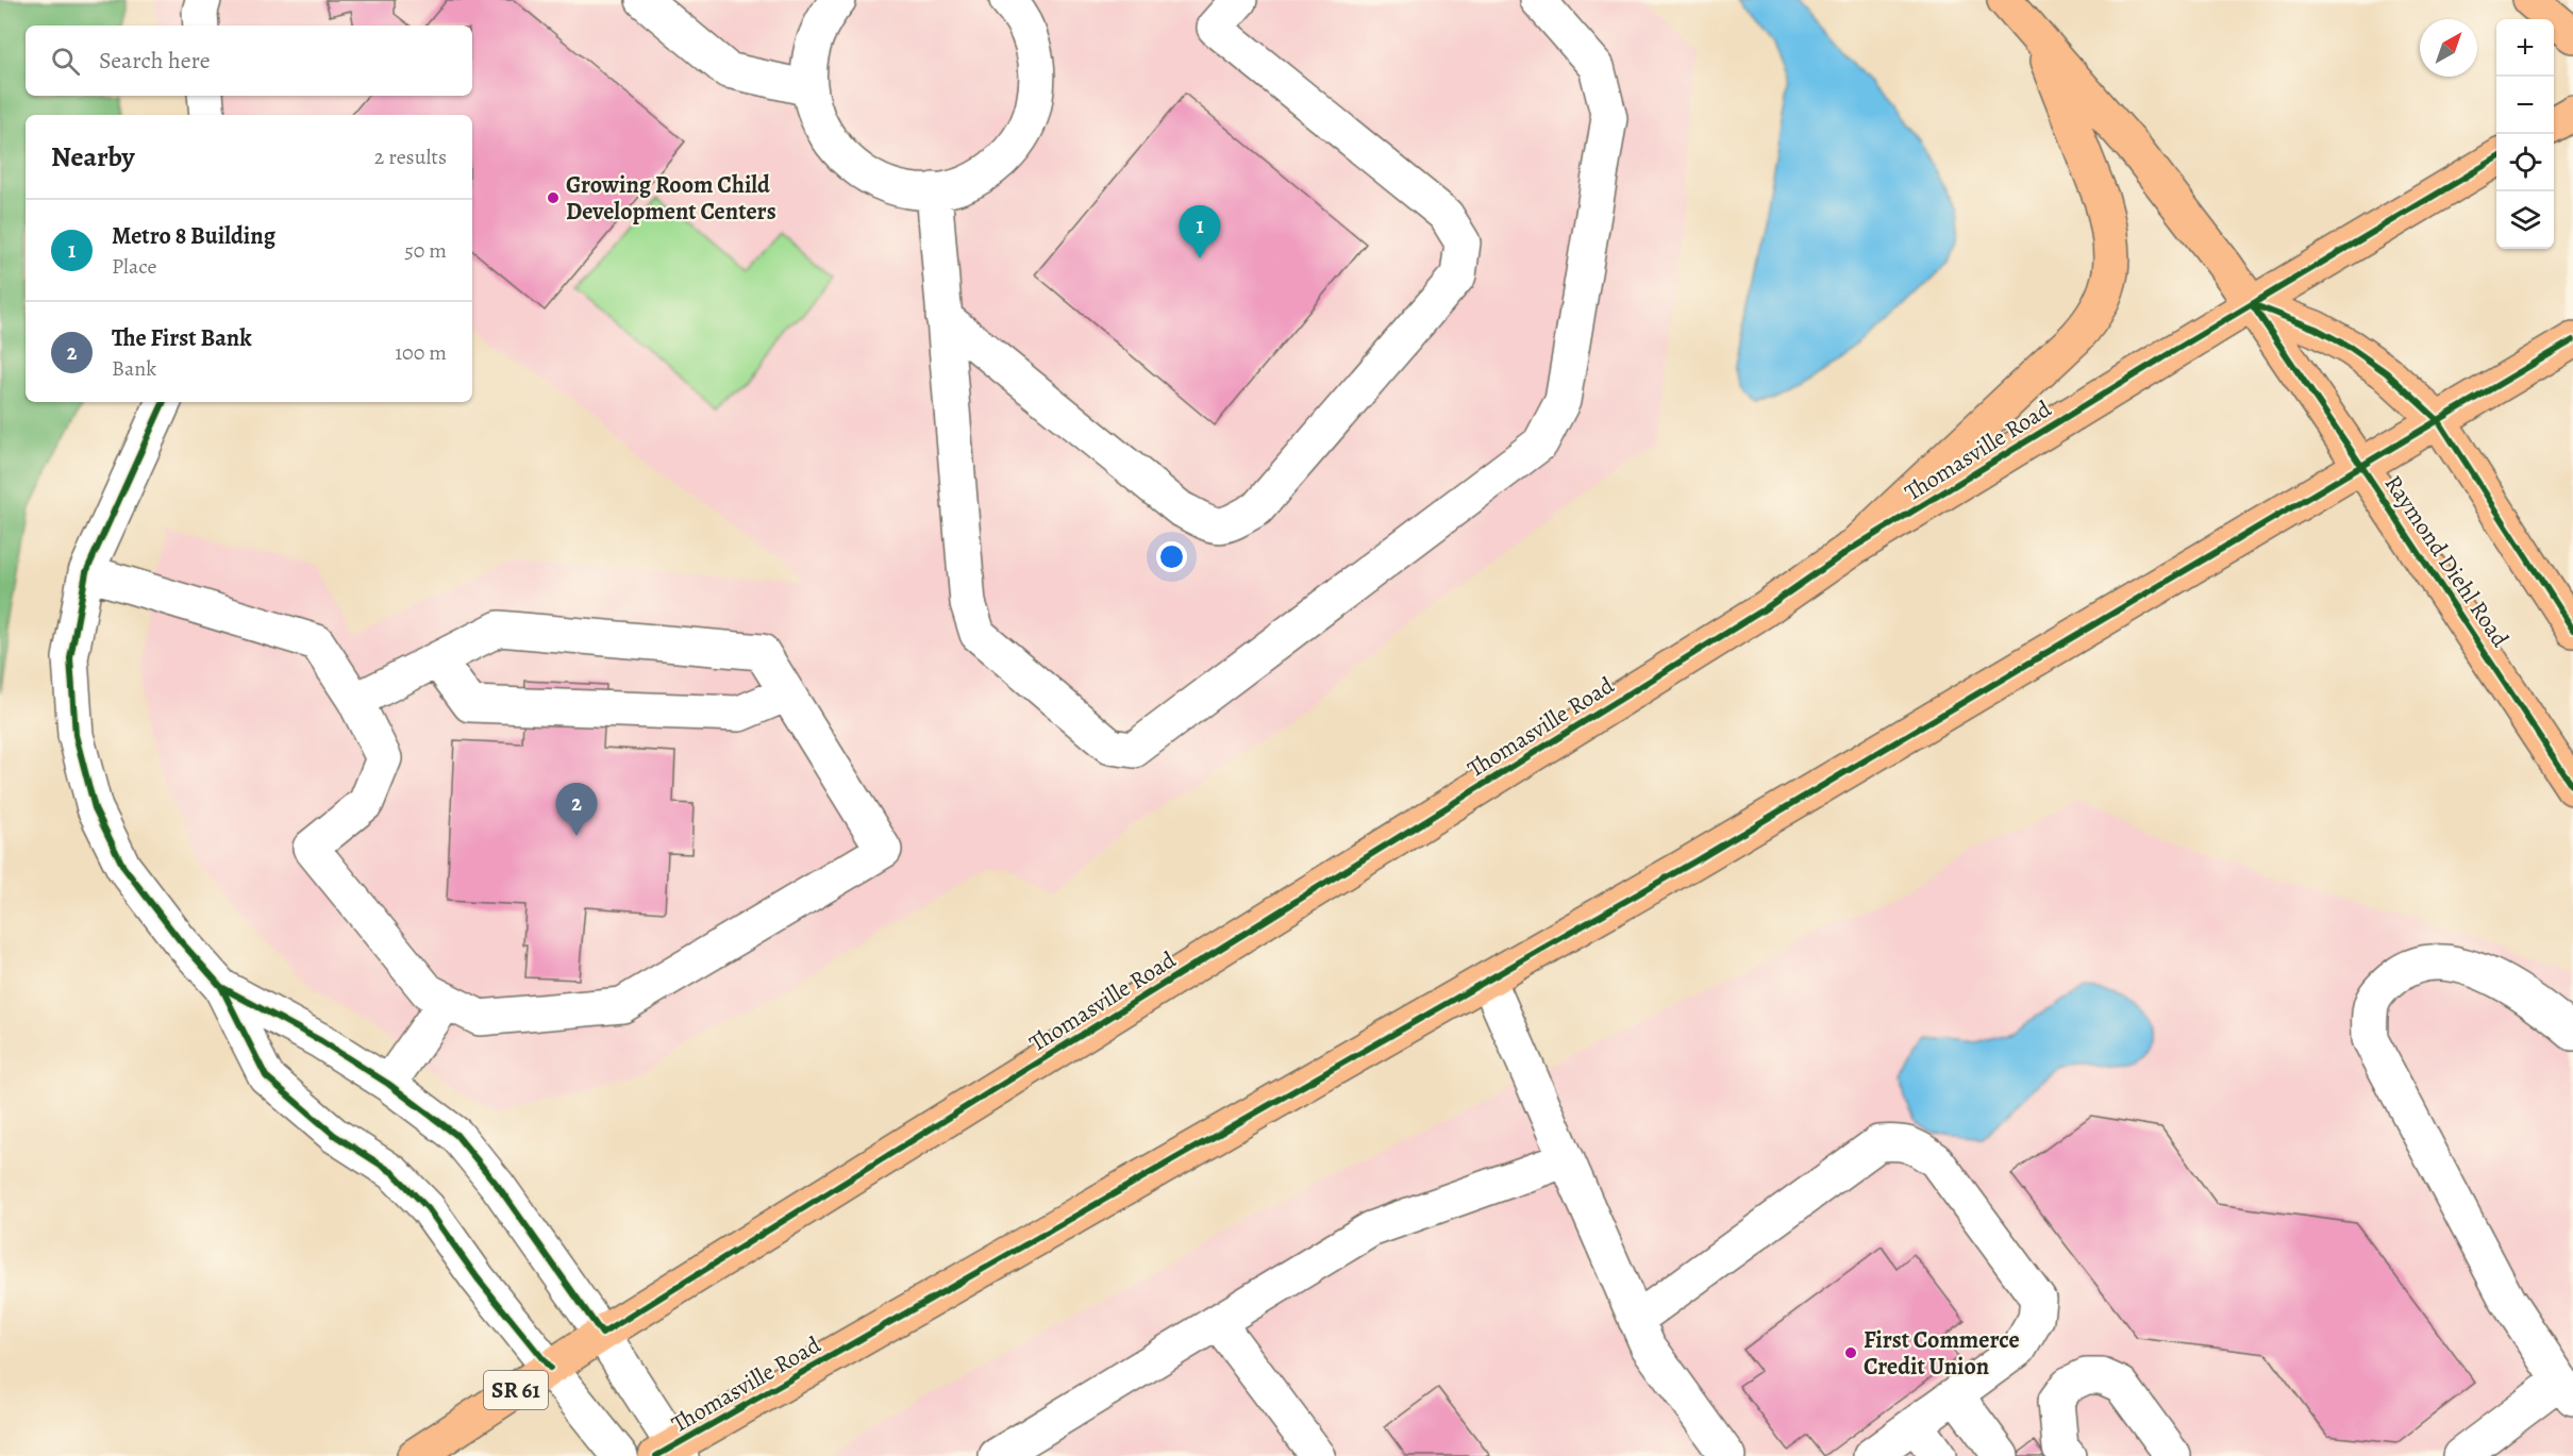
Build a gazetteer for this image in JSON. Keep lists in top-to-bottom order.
{
  "streets": {
    "main road": ["Thomasville Road", "Raymond Diehl Road", "SR 61"]
  },
  "crossings": [
    ["Thomasville Road", "Raymond Diehl Road"]
  ],
  "places": ["Growing Room Child Development Centers", "First Commerce Credit Union"],
  "north": "top right",
  "page": {
    "map_buttons": ["+", "−"],
    "search": "Search here",
    "heading": ["Nearby", "2 results"],
    "list": [
      {
        "mark": "1",
        "name": "Metro 8 Building",
        "note": "Place",
        "value": "50 m"
      },
      {
        "mark": "2",
        "name": "The First Bank",
        "note": "Bank",
        "value": "100 m"
      }
    ],
    "pins": ["1", "2"]
  }
}
